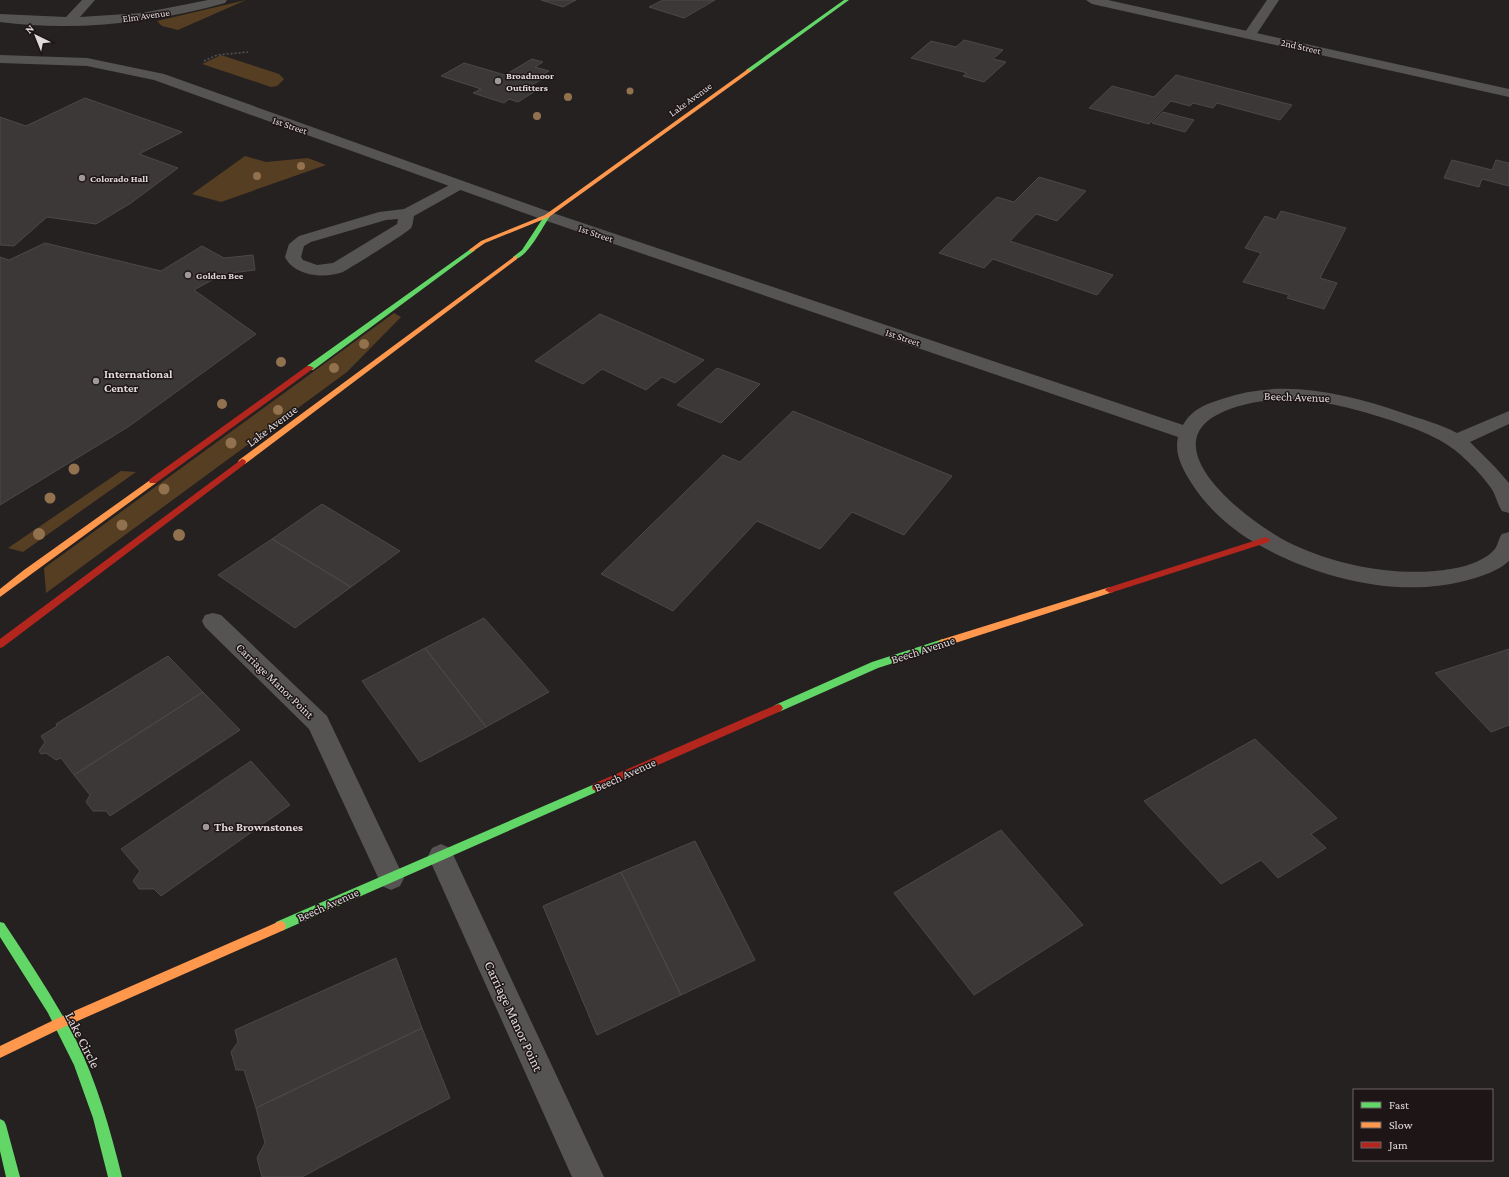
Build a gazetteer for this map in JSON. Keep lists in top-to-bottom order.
{
  "streets": {
    "main road": ["Lake Avenue", "Beech Avenue", "Lake Circle"],
    "street": [
      "Elm Avenue",
      "2nd Street",
      "1st Street",
      "Carriage Manor Point"
    ]
  },
  "crossings": [
    ["Lake Avenue", "1st Street"],
    ["1st Street", "Beech Avenue"],
    ["Beech Avenue", "Carriage Manor Point"],
    ["Beech Avenue", "Lake Circle"]
  ],
  "places": [
    "Broadmoor Outfitters",
    "Colorado Hall",
    "Golden Bee",
    "International Center",
    "The Brownstones"
  ],
  "legend": ["Fast", "Slow", "Jam"],
  "north": "top left"
}
